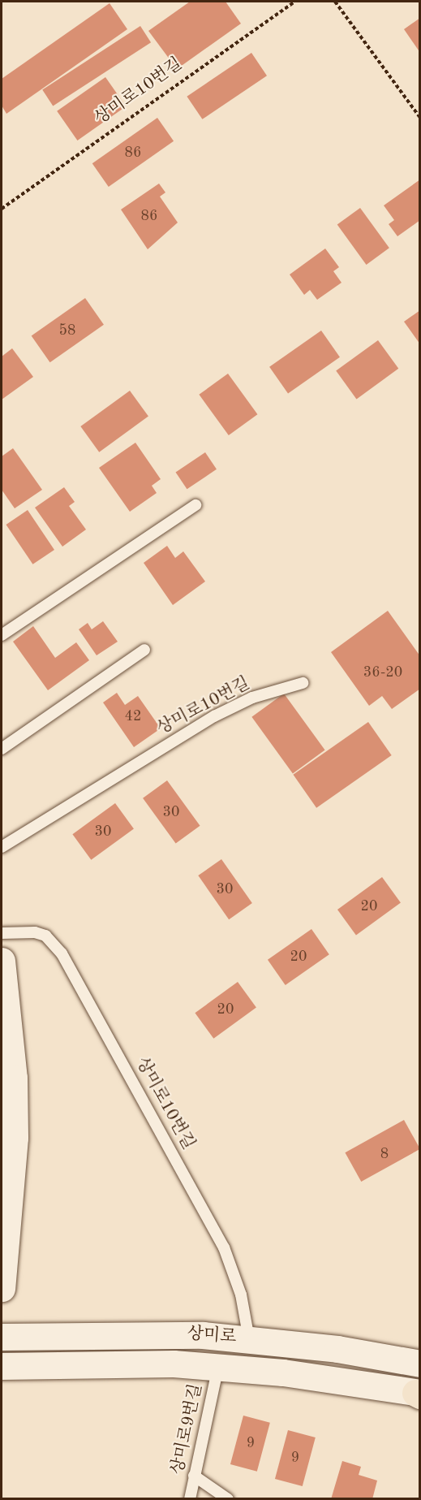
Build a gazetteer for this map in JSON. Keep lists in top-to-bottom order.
{
  "streets": {
    "street": ["상미로"],
    "lane": ["상미로10번길", "상미로9번길"]
  },
  "crossings": [
    ["상미로10번길", "상미로"],
    ["상미로", "상미로9번길"]
  ],
  "house_numbers": [
    "86",
    "86",
    "58",
    "36-20",
    "42",
    "30",
    "30",
    "30",
    "20",
    "20",
    "20",
    "8",
    "9",
    "9"
  ]
}
